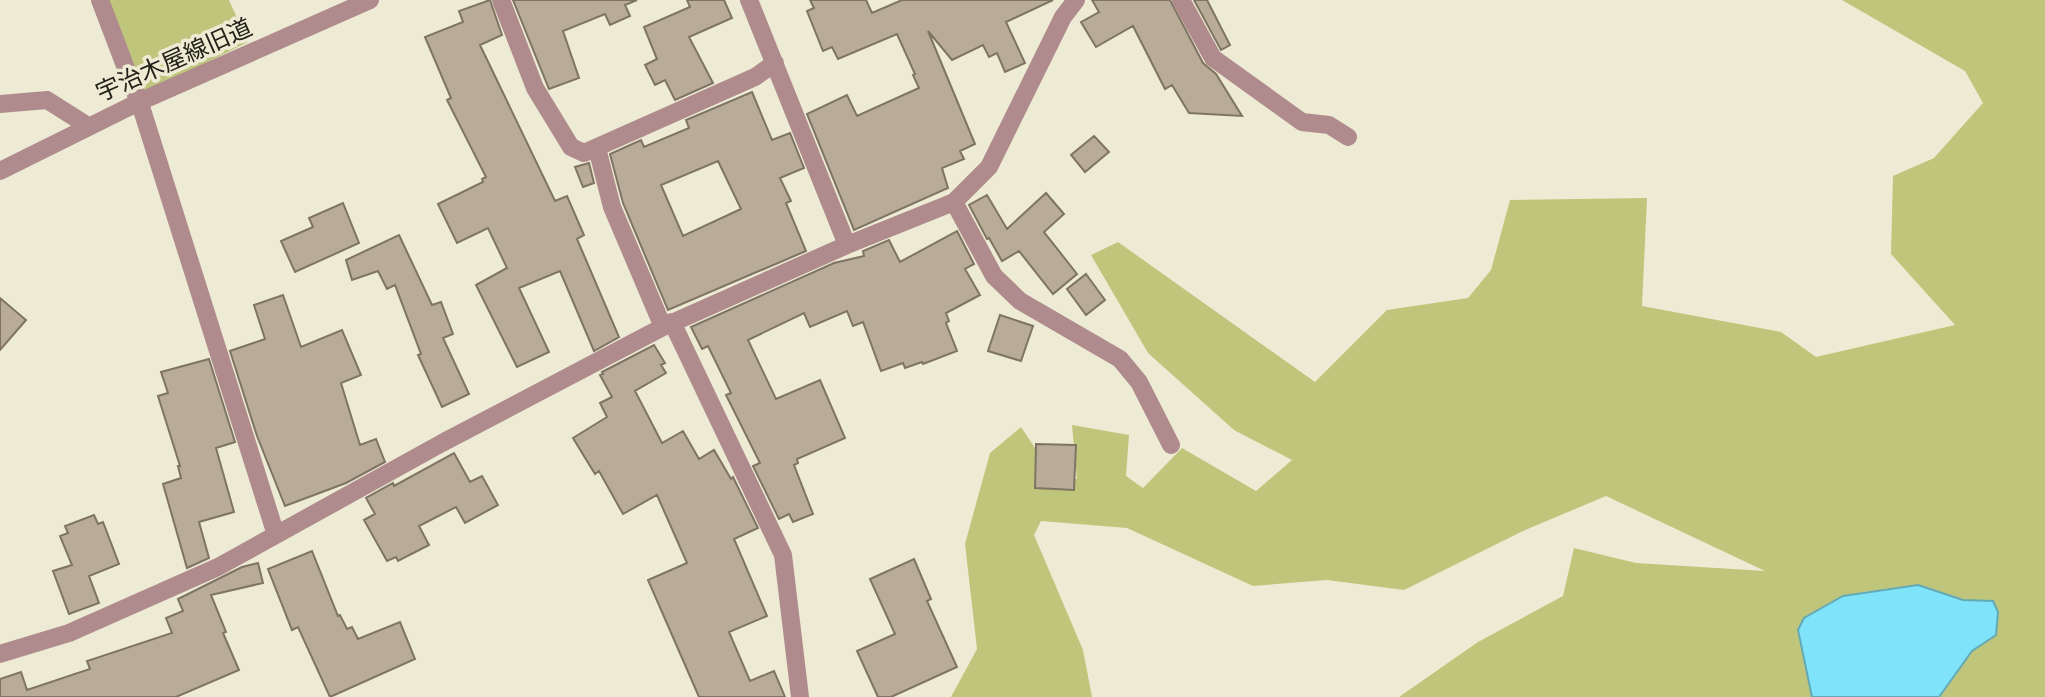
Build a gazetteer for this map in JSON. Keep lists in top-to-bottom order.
{
  "streets": {
    "street": ["宇治木屋線旧道"]
  }
}
